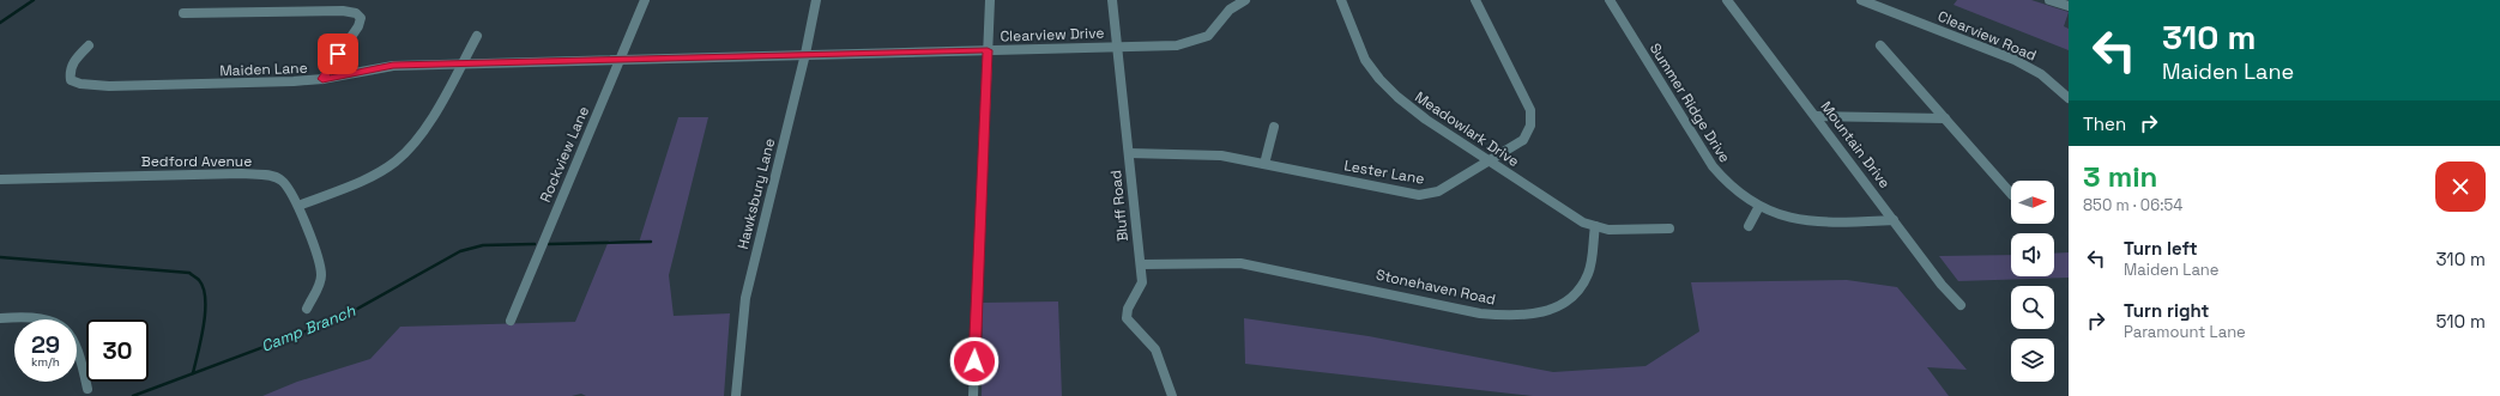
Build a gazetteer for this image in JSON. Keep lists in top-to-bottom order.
{
  "streets": {
    "street": [
      "Clearview Drive",
      "Clearview Road",
      "Maiden Lane",
      "Summer Ridge Drive",
      "Meadowlark Drive",
      "Mountain Drive",
      "Rockview Lane",
      "Bedford Avenue",
      "Lester Lane",
      "Hawksbury Lane",
      "Bluff Road",
      "Stonehaven Road"
    ]
  },
  "crossings": [
    ["Clearview Drive", "Maiden Lane"],
    ["Clearview Drive", "Bluff Road"],
    ["Maiden Lane", "Rockview Lane"],
    ["Maiden Lane", "Hawksbury Lane"],
    ["Summer Ridge Drive", "Mountain Drive"],
    ["Meadowlark Drive", "Lester Lane"],
    ["Meadowlark Drive", "Stonehaven Road"],
    ["Lester Lane", "Bluff Road"],
    ["Bluff Road", "Stonehaven Road"]
  ],
  "water": ["Camp Branch"],
  "north": "right",
  "page": {
    "turn": ["310 m", "Maiden Lane"],
    "then": "Then",
    "heading": ["3 min", "850 m · 06:54"],
    "list": [
      {
        "name": "Turn left",
        "note": "Maiden Lane",
        "value": "310 m"
      },
      {
        "name": "Turn right",
        "note": "Paramount Lane",
        "value": "510 m"
      }
    ],
    "speed": "29 km/h",
    "limit": "30"
  }
}
